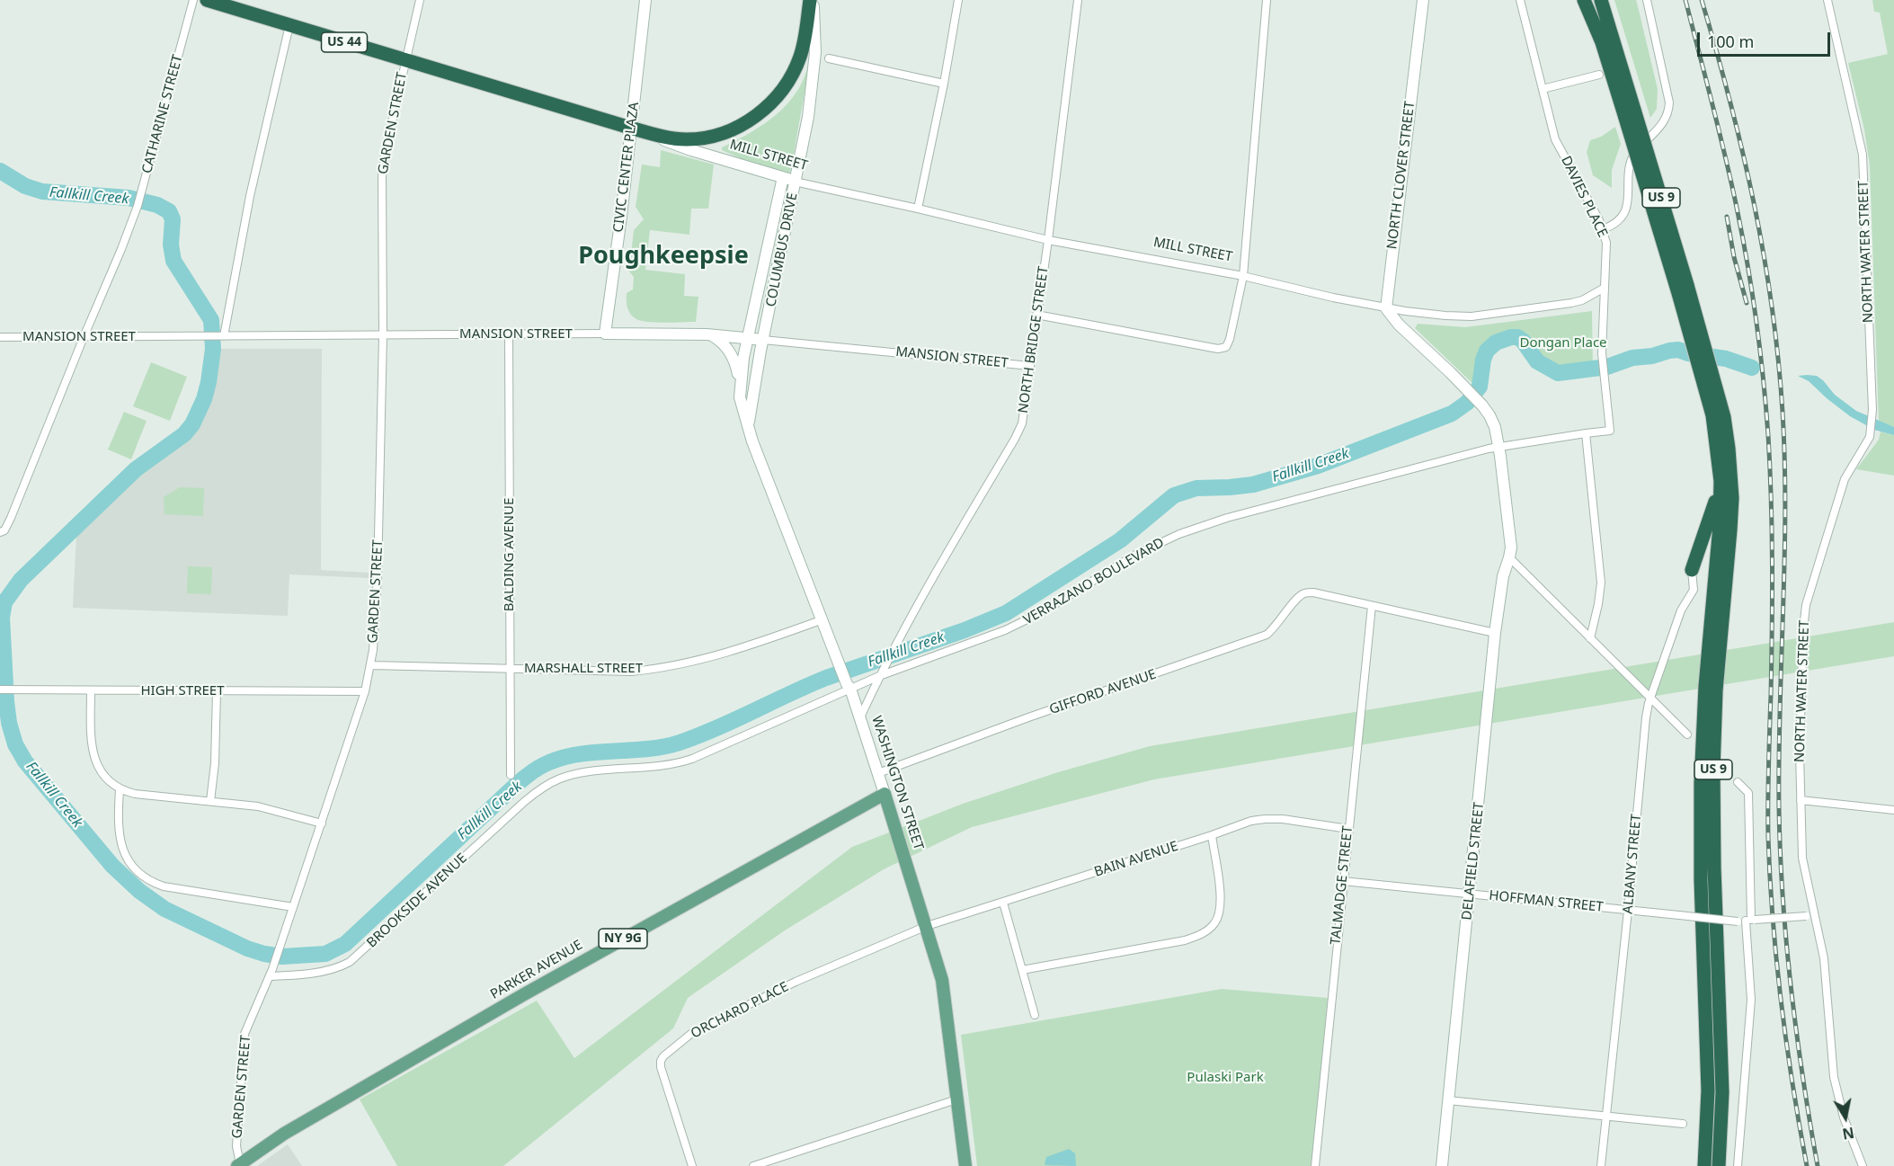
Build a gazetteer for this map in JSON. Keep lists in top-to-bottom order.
{
  "streets": {
    "highway": ["US 44", "MILL STREET", "US 9"],
    "main road": ["WASHINGTON STREET", "NY 9G", "PARKER AVENUE"],
    "street": [
      "CATHARINE STREET",
      "GARDEN STREET",
      "CIVIC CENTER PLAZA",
      "NORTH CLOVER STREET",
      "DAVIES PLACE",
      "COLUMBUS DRIVE",
      "NORTH WATER STREET",
      "MANSION STREET",
      "NORTH BRIDGE STREET",
      "BALDING AVENUE",
      "VERRAZANO BOULEVARD",
      "MARSHALL STREET",
      "HIGH STREET",
      "GIFFORD AVENUE",
      "BAIN AVENUE",
      "DELAFIELD STREET",
      "ALBANY STREET",
      "TALMADGE STREET",
      "BROOKSIDE AVENUE",
      "HOFFMAN STREET",
      "ORCHARD PLACE"
    ]
  },
  "crossings": [
    ["US 44", "MILL STREET"],
    ["US 44", "COLUMBUS DRIVE"],
    ["CATHARINE STREET", "MANSION STREET"],
    ["GARDEN STREET", "MILL STREET"],
    ["GARDEN STREET", "MANSION STREET"],
    ["GARDEN STREET", "MARSHALL STREET"],
    ["GARDEN STREET", "HIGH STREET"],
    ["GARDEN STREET", "BROOKSIDE AVENUE"],
    ["GARDEN STREET", "PARKER AVENUE"],
    ["MILL STREET", "CIVIC CENTER PLAZA"],
    ["MILL STREET", "NORTH CLOVER STREET"],
    ["MILL STREET", "COLUMBUS DRIVE"],
    ["MILL STREET", "NORTH BRIDGE STREET"],
    ["CIVIC CENTER PLAZA", "MANSION STREET"],
    ["COLUMBUS DRIVE", "MANSION STREET"],
    ["COLUMBUS DRIVE", "WASHINGTON STREET"],
    ["NORTH WATER STREET", "HOFFMAN STREET"],
    ["MANSION STREET", "NORTH BRIDGE STREET"],
    ["MANSION STREET", "BALDING AVENUE"],
    ["MANSION STREET", "WASHINGTON STREET"],
    ["NORTH BRIDGE STREET", "VERRAZANO BOULEVARD"],
    ["NORTH BRIDGE STREET", "WASHINGTON STREET"],
    ["BALDING AVENUE", "MARSHALL STREET"],
    ["VERRAZANO BOULEVARD", "WASHINGTON STREET"],
    ["VERRAZANO BOULEVARD", "DELAFIELD STREET"],
    ["VERRAZANO BOULEVARD", "BROOKSIDE AVENUE"],
    ["MARSHALL STREET", "WASHINGTON STREET"],
    ["GIFFORD AVENUE", "WASHINGTON STREET"],
    ["GIFFORD AVENUE", "TALMADGE STREET"],
    ["WASHINGTON STREET", "BAIN AVENUE"],
    ["WASHINGTON STREET", "BROOKSIDE AVENUE"],
    ["WASHINGTON STREET", "PARKER AVENUE"],
    ["WASHINGTON STREET", "ORCHARD PLACE"],
    ["BAIN AVENUE", "TALMADGE STREET"],
    ["BAIN AVENUE", "ORCHARD PLACE"],
    ["DELAFIELD STREET", "HOFFMAN STREET"],
    ["ALBANY STREET", "HOFFMAN STREET"],
    ["TALMADGE STREET", "HOFFMAN STREET"]
  ],
  "districts": ["Poughkeepsie"],
  "water": ["Fallkill Creek"],
  "parks": ["Dongan Place", "Pulaski Park"],
  "scale_bar": "100 m",
  "north": "bottom"
}
